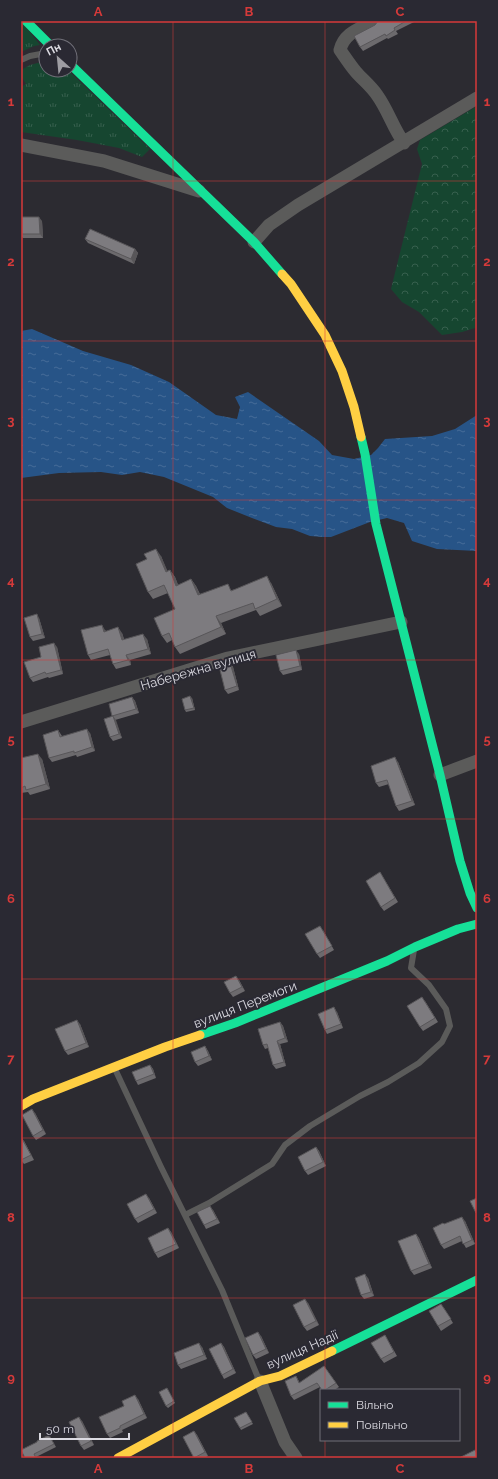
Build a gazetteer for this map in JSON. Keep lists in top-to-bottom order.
{
  "streets": {
    "main road": ["вулиця Перемоги", "вулиця Надії"],
    "street": ["Набережна вулиця"]
  },
  "legend": ["Вільно", "Повільно"],
  "scale_bar": "50 m",
  "north": "top left",
  "grid": {
    "columns": ["A", "B", "C"],
    "rows": [
      "1",
      "2",
      "3",
      "4",
      "5",
      "6",
      "7",
      "8",
      "9"
    ]
  }
}
